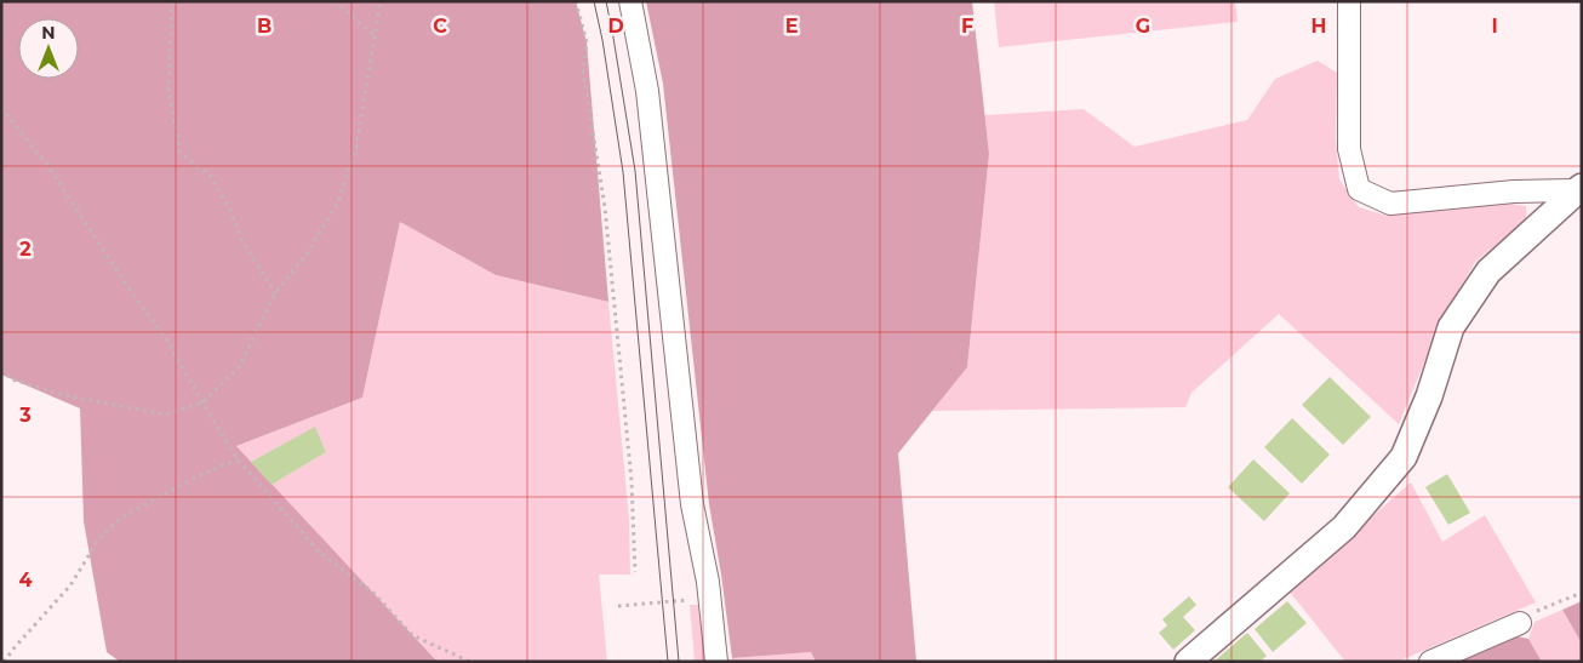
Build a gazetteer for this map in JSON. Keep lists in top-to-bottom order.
{
  "north": "top",
  "grid": {
    "columns": [
      "B",
      "C",
      "D",
      "E",
      "F",
      "G",
      "H",
      "I"
    ],
    "rows": ["2", "3", "4"]
  }
}
